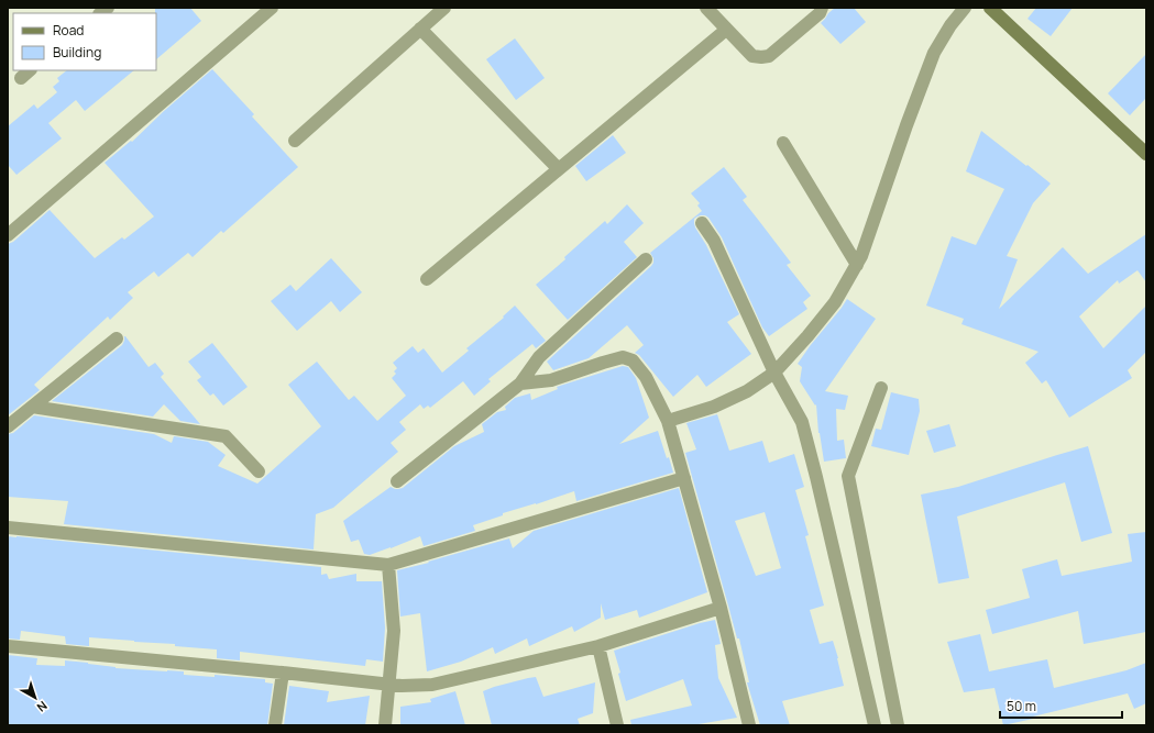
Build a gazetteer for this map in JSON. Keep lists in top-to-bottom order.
{
  "legend": ["Road", "Building"],
  "scale_bar": "50 m",
  "north": "bottom right"
}
